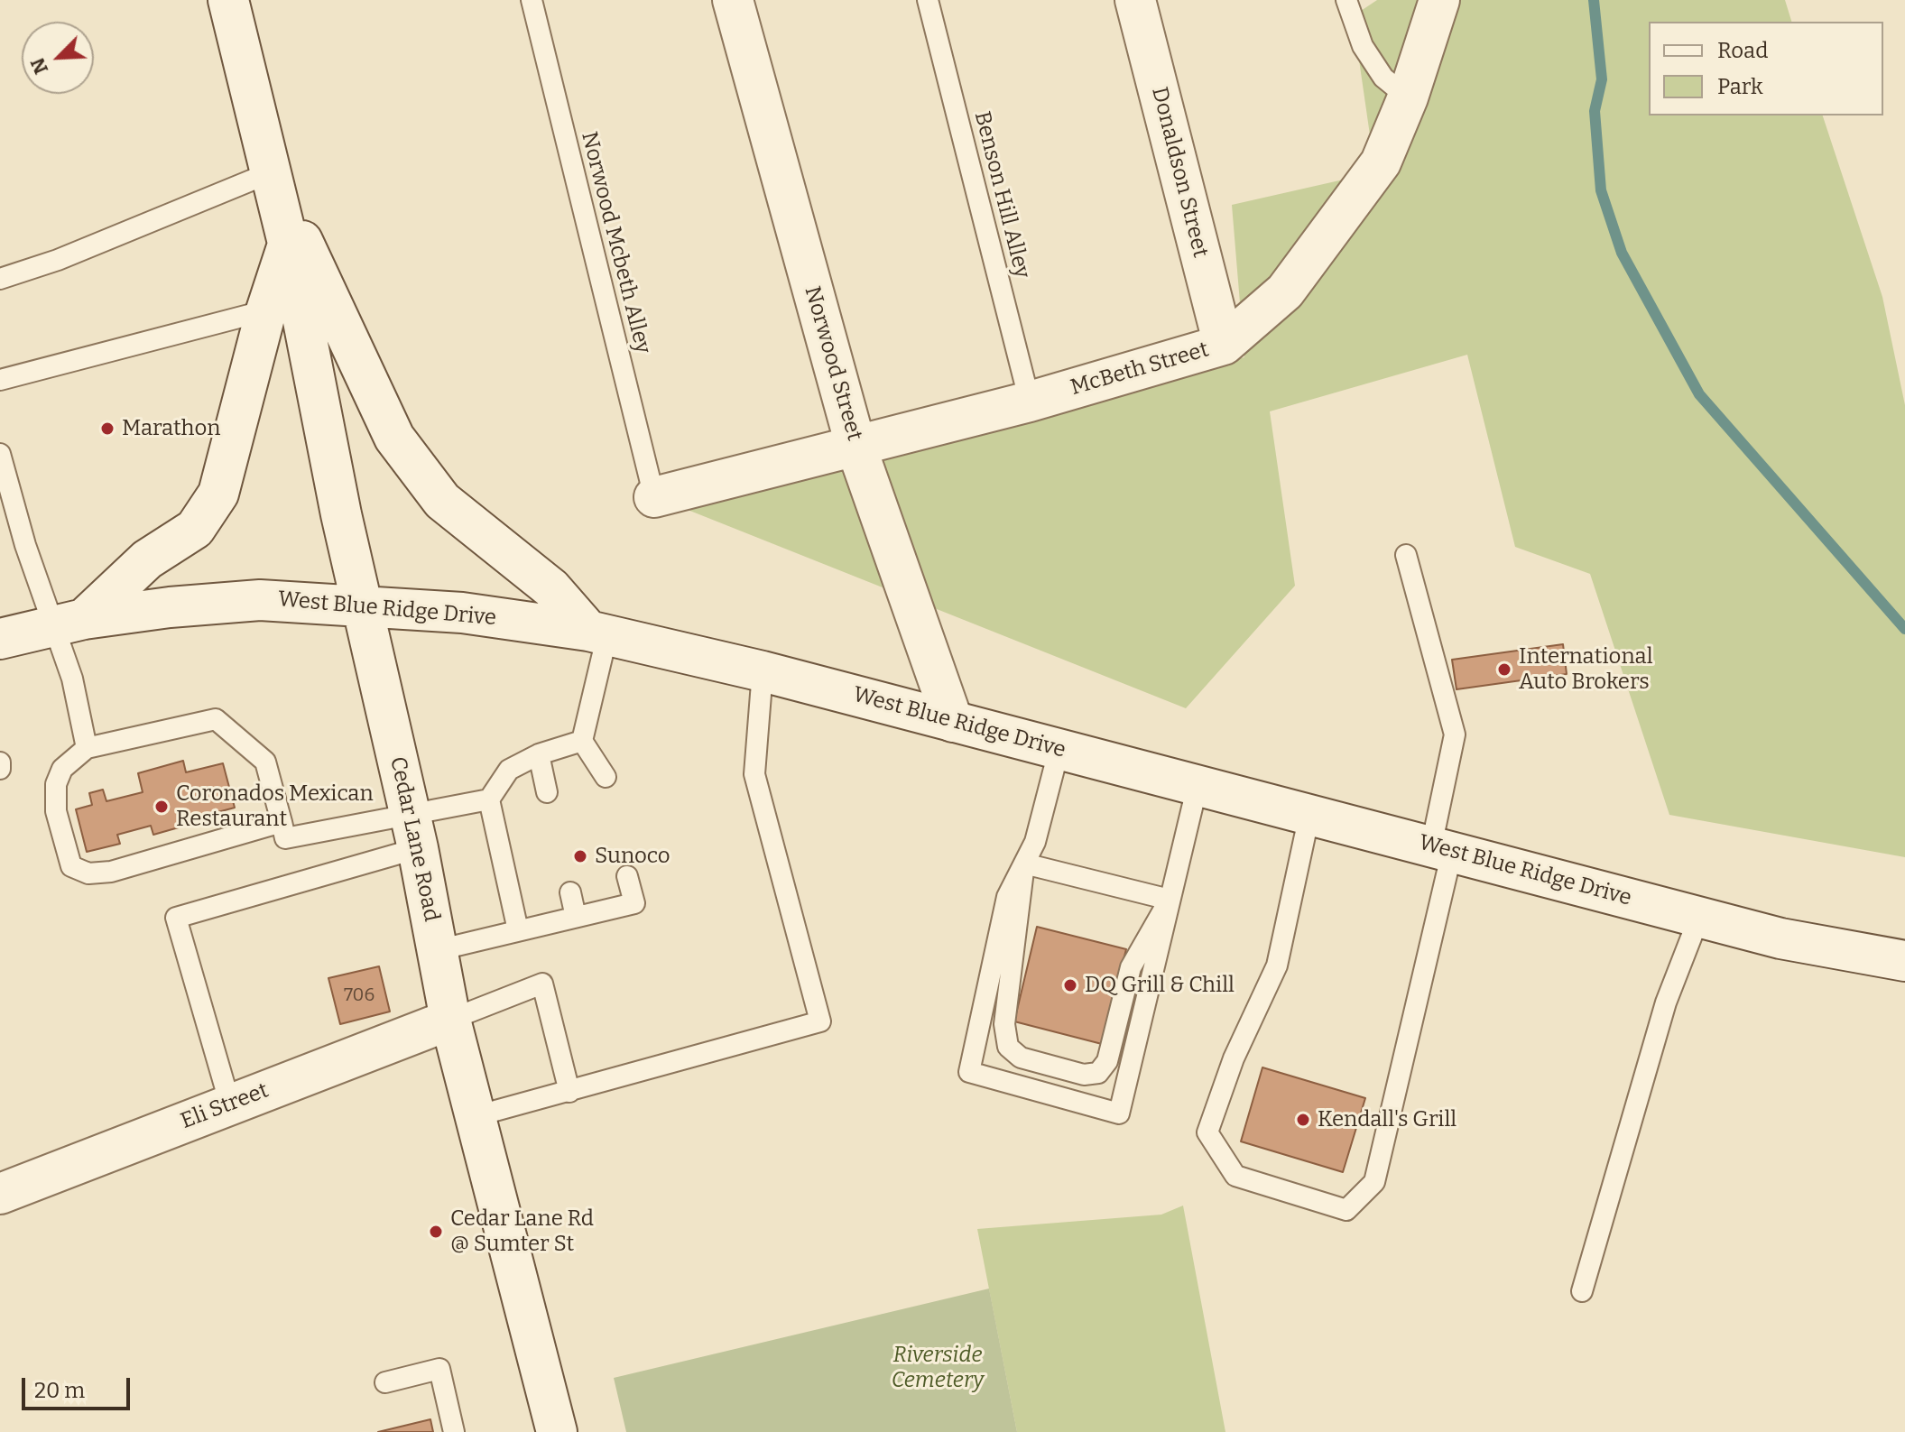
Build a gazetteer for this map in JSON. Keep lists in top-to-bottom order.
{
  "streets": {
    "main road": [
      "Donaldson Street",
      "Norwood Street",
      "McBeth Street",
      "West Blue Ridge Drive",
      "Cedar Lane Road",
      "Eli Street"
    ],
    "lane": ["Benson Hill Alley", "Norwood Mcbeth Alley"]
  },
  "crossings": [
    ["Donaldson Street", "McBeth Street"],
    ["Benson Hill Alley", "McBeth Street"],
    ["Norwood Mcbeth Alley", "McBeth Street"],
    ["Norwood Street", "McBeth Street"],
    ["Norwood Street", "West Blue Ridge Drive"],
    ["West Blue Ridge Drive", "Cedar Lane Road"],
    ["Cedar Lane Road", "Eli Street"]
  ],
  "parks": ["Riverside Cemetery"],
  "places": [
    "Marathon",
    "International Auto Brokers",
    "Coronados Mexican Restaurant",
    "Sunoco",
    "DQ Grill & Chill",
    "Kendall's Grill",
    "Cedar Lane Rd @ Sumter St"
  ],
  "house_numbers": ["706"],
  "legend": ["Road", "Park"],
  "scale_bar": "20 m",
  "north": "bottom left"
}
